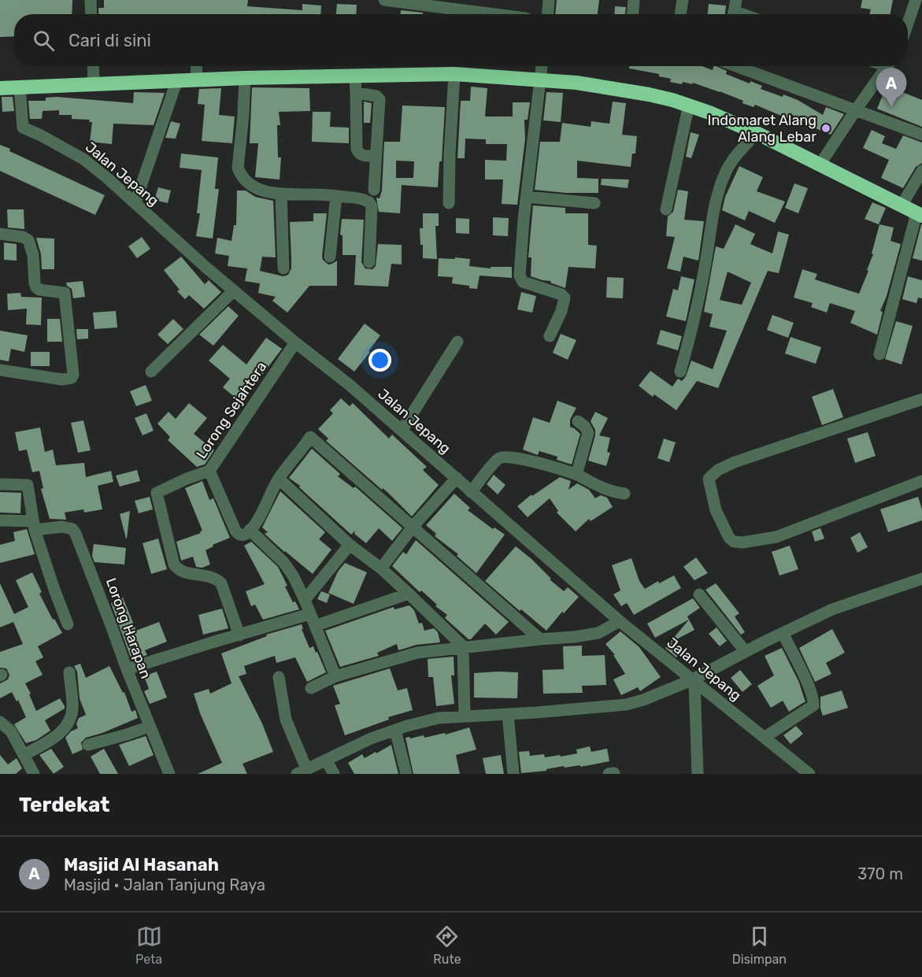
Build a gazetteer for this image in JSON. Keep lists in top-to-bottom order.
{
  "streets": {
    "street": ["Jalan Jepang", "Lorong Sejahtera", "Lorong Harapan"]
  },
  "crossings": [
    ["Jalan Jepang", "Lorong Sejahtera"]
  ],
  "places": ["Indomaret Alang Alang Lebar"],
  "page": {
    "search": "Cari di sini",
    "pins": "A",
    "heading": "Terdekat",
    "list": [
      {
        "mark": "A",
        "name": "Masjid Al Hasanah",
        "note": "Masjid · Jalan Tanjung Raya",
        "value": "370 m"
      }
    ],
    "nav": ["Peta", "Rute", "Disimpan"]
  }
}
